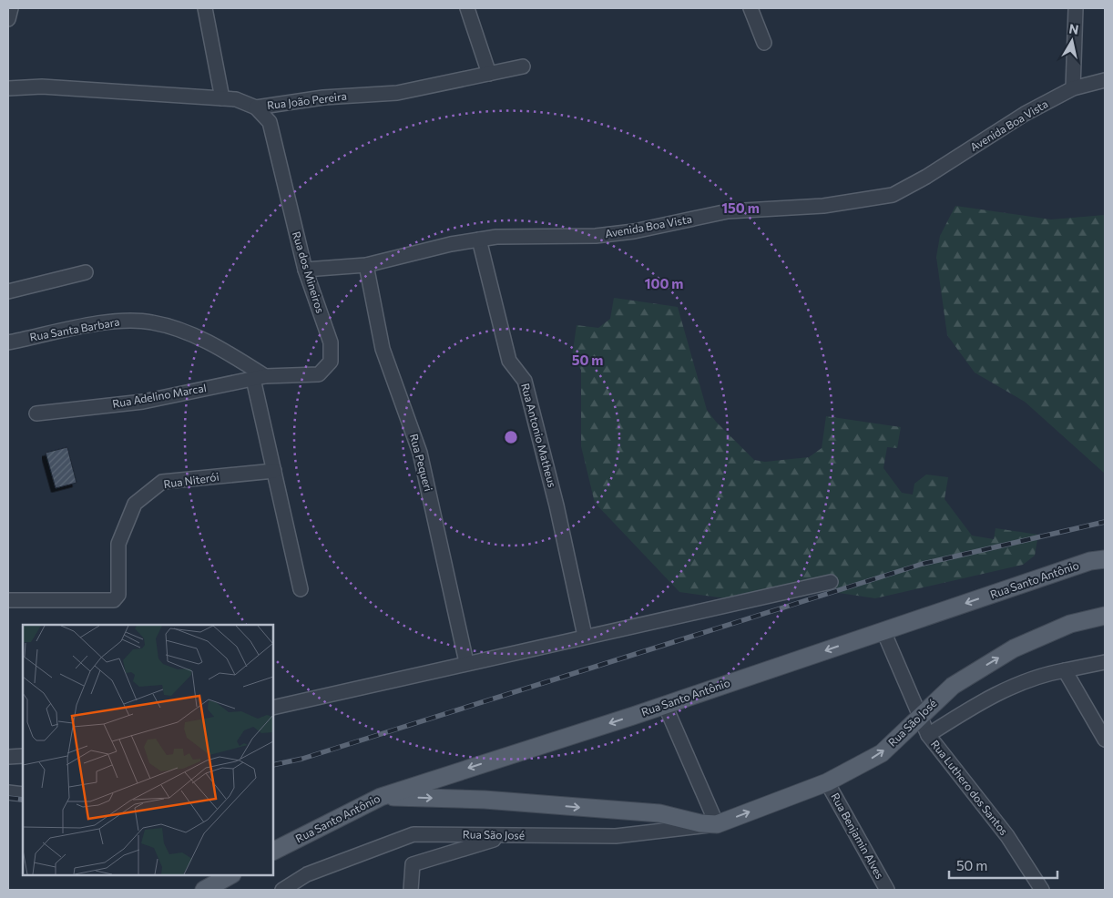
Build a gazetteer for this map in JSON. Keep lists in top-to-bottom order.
{
  "streets": {
    "main road": ["Rua Santo Antônio", "Rua São José"],
    "street": [
      "Rua João Pereira",
      "Avenida Boa Vista",
      "Rua dos Mineiros",
      "Rua Santa Barbara",
      "Rua Adelino Marcal",
      "Rua Antonio Matheus",
      "Rua Pequeri",
      "Rua Niterói",
      "Rua Luthero dos Santos",
      "Rua Benjamin Alves"
    ]
  },
  "crossings": [
    ["Rua João Pereira", "Rua dos Mineiros"],
    ["Avenida Boa Vista", "Rua dos Mineiros"],
    ["Avenida Boa Vista", "Rua Antonio Matheus"],
    ["Avenida Boa Vista", "Rua Pequeri"],
    ["Rua dos Mineiros", "Rua Santa Barbara"],
    ["Rua dos Mineiros", "Rua Adelino Marcal"],
    ["Rua Santa Barbara", "Rua Adelino Marcal"],
    ["Rua Santo Antônio", "Rua São José"],
    ["Rua Santo Antônio", "Rua Luthero dos Santos"],
    ["Rua São José", "Rua Luthero dos Santos"],
    ["Rua São José", "Rua Benjamin Alves"]
  ],
  "one_way": ["Rua Santo Antônio", "Rua São José"],
  "scale_bar": "50 m",
  "north": "top",
  "rings": ["150 m", "100 m", "50 m"]
}
